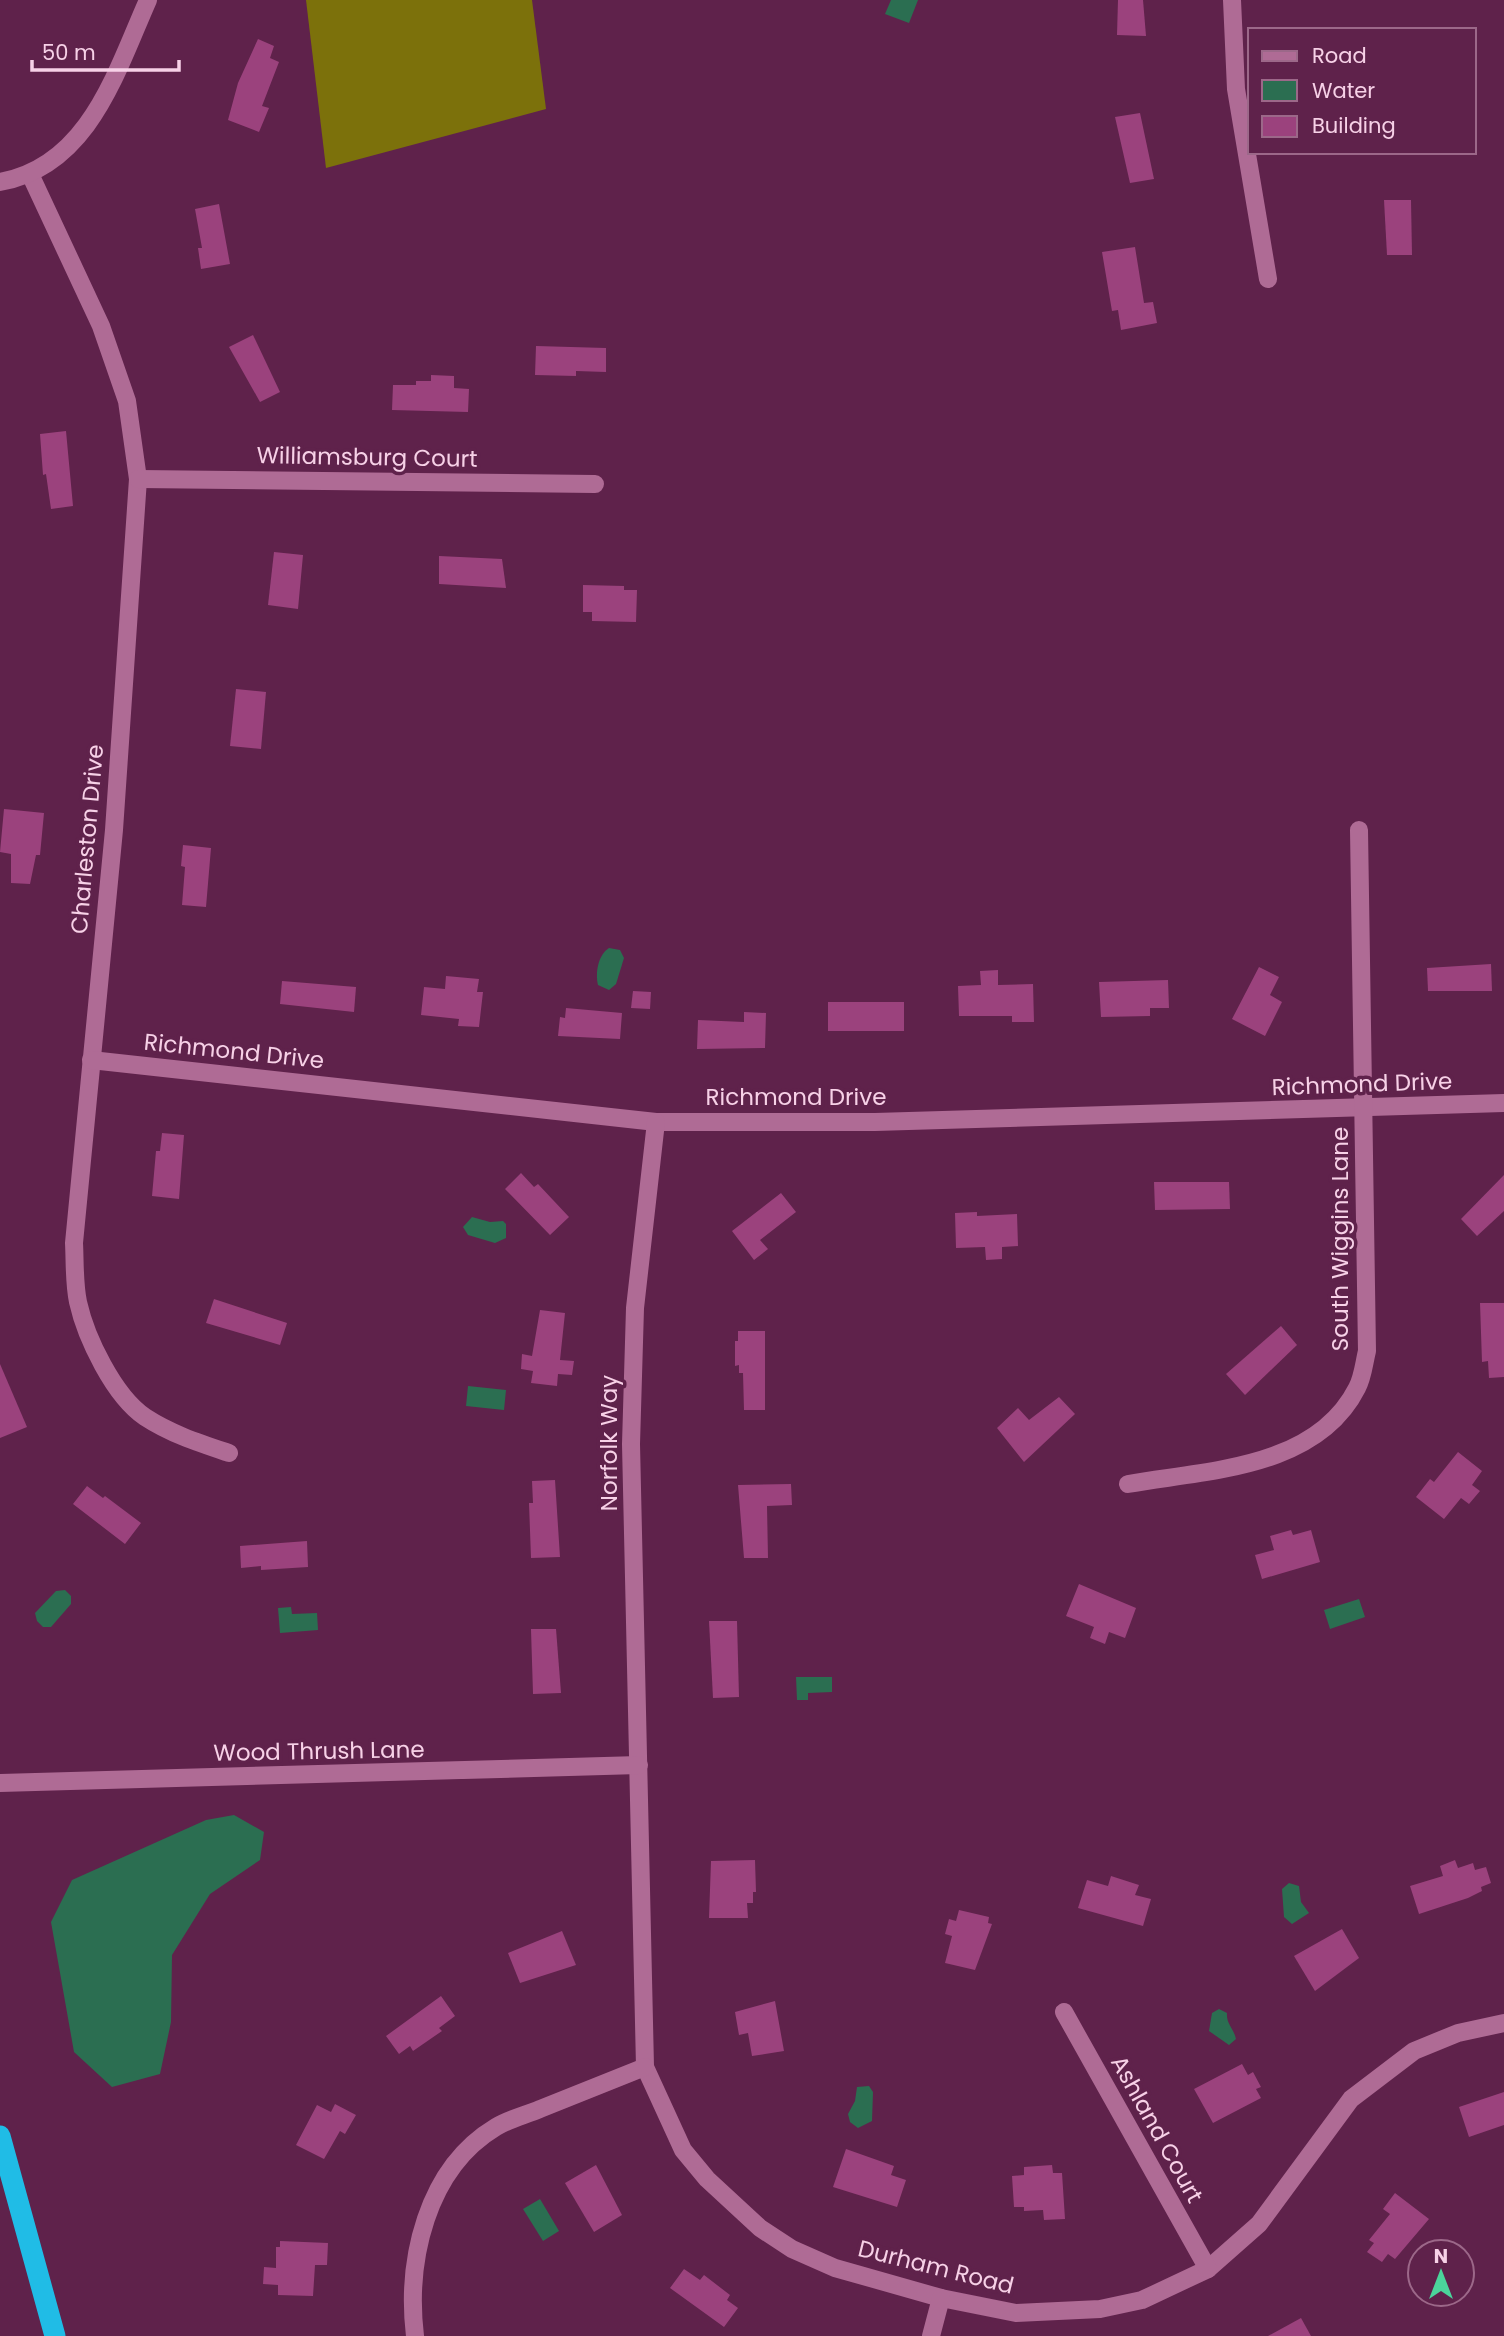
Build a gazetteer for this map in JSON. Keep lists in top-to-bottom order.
{
  "streets": {
    "street": [
      "Williamsburg Court",
      "Charleston Drive",
      "Richmond Drive",
      "South Wiggins Lane",
      "Norfolk Way",
      "Wood Thrush Lane",
      "Ashland Court",
      "Durham Road"
    ]
  },
  "crossings": [
    ["Williamsburg Court", "Charleston Drive"],
    ["Charleston Drive", "Richmond Drive"],
    ["Richmond Drive", "South Wiggins Lane"],
    ["Richmond Drive", "Norfolk Way"],
    ["Norfolk Way", "Wood Thrush Lane"],
    ["Norfolk Way", "Durham Road"],
    ["Wood Thrush Lane", "Durham Road"],
    ["Ashland Court", "Durham Road"]
  ],
  "legend": ["Road", "Water", "Building"],
  "scale_bar": "50 m",
  "north": "top"
}
